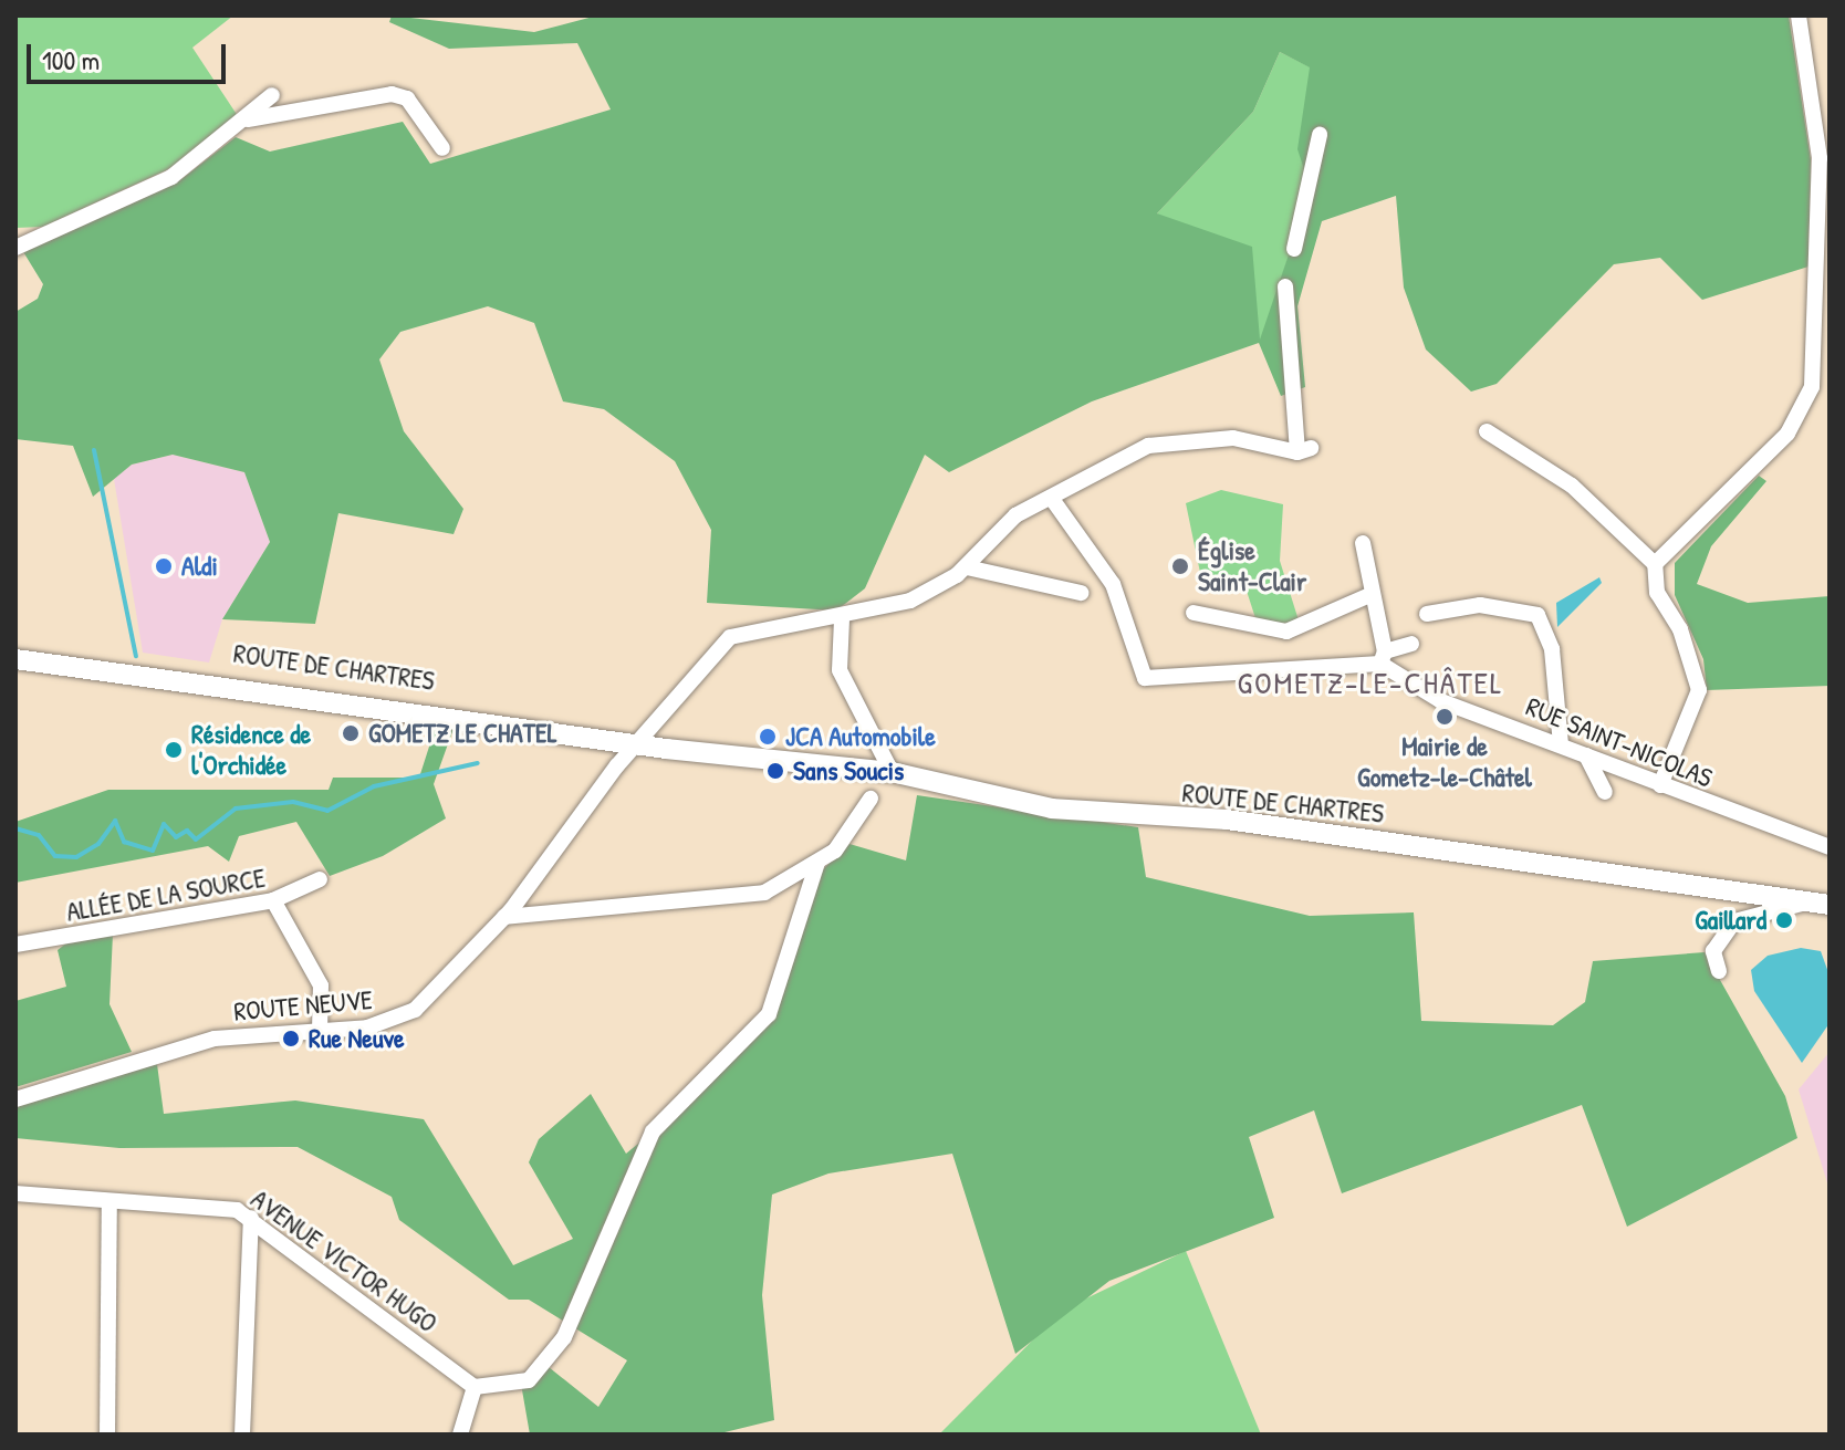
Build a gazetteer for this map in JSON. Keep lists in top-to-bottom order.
{
  "streets": {
    "main road": ["ROUTE DE CHARTRES"],
    "street": [
      "RUE SAINT-NICOLAS",
      "ALLÉE DE LA SOURCE",
      "ROUTE NEUVE",
      "AVENUE VICTOR HUGO"
    ]
  },
  "crossings": [
    ["ROUTE DE CHARTRES", "ROUTE NEUVE"]
  ],
  "districts": ["GOMETZ-LE-CHÂTEL"],
  "places": [
    "Aldi",
    "Église Saint-Clair",
    "Mairie de Gometz-le-Châtel",
    "GOMETZ LE CHATEL",
    "JCA Automobile",
    "Résidence de l'Orchidée",
    "Sans Soucis",
    "Gaillard",
    "Rue Neuve"
  ],
  "scale_bar": "100 m"
}
